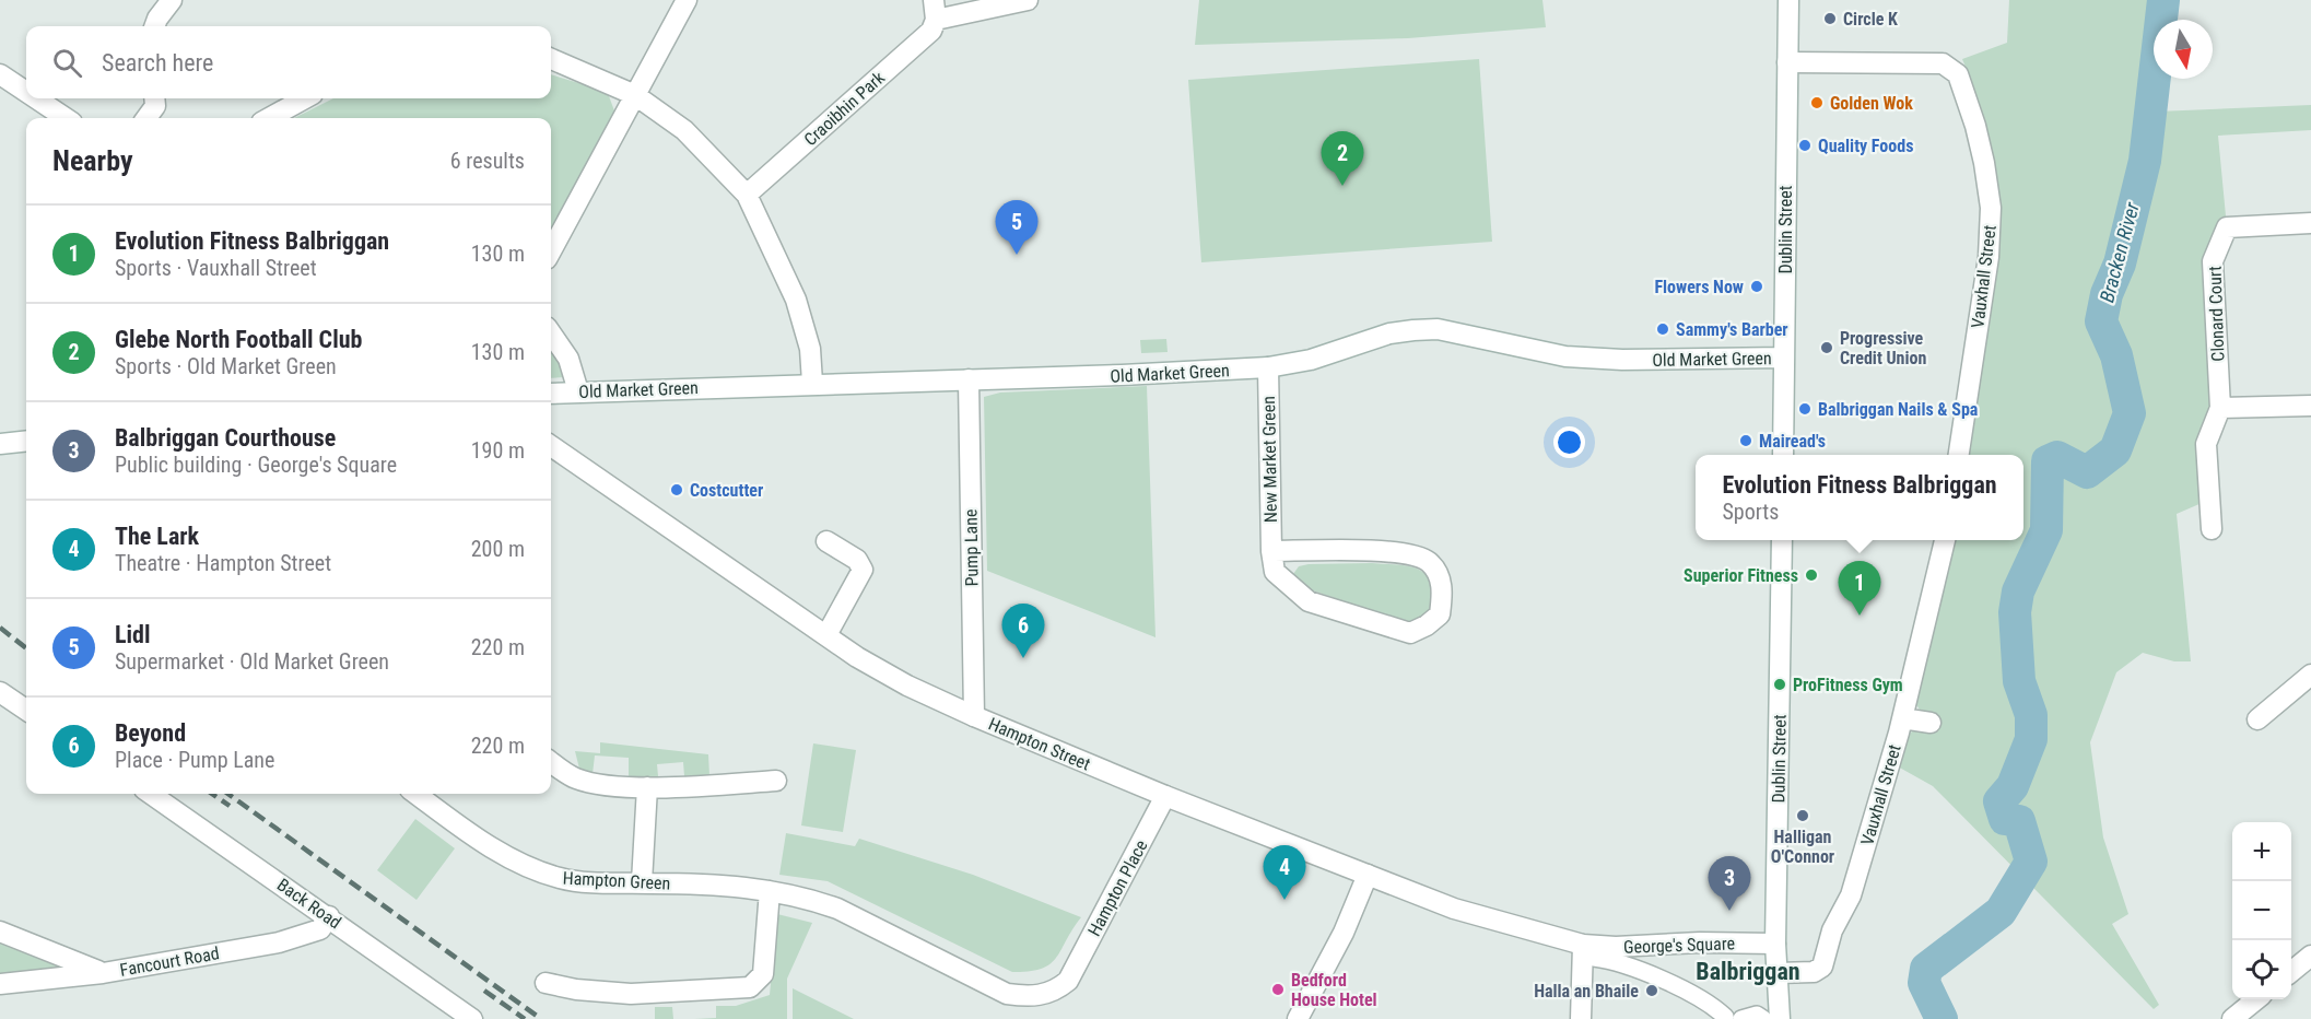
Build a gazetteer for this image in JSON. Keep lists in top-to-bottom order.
{
  "streets": {
    "street": [
      "Craoibhin Park",
      "Dublin Street",
      "Vauxhall Street",
      "Clonard Court",
      "Old Market Green",
      "New Market Green",
      "Pump Lane",
      "Hampton Street",
      "Hampton Green",
      "Hampton Place",
      "Back Road",
      "George's Square",
      "Fancourt Road"
    ]
  },
  "crossings": [
    ["Dublin Street", "Vauxhall Street"],
    ["Dublin Street", "Old Market Green"],
    ["Dublin Street", "George's Square"],
    ["Old Market Green", "New Market Green"],
    ["Old Market Green", "Pump Lane"],
    ["Pump Lane", "Hampton Street"],
    ["Hampton Street", "Hampton Place"],
    ["Hampton Street", "George's Square"],
    ["Hampton Green", "Hampton Place"],
    ["Back Road", "Fancourt Road"]
  ],
  "districts": ["Balbriggan"],
  "water": ["Bracken River"],
  "places": [
    "Circle K",
    "Golden Wok",
    "Quality Foods",
    "Flowers Now",
    "Sammy's Barber",
    "Progressive Credit Union",
    "Balbriggan Nails & Spa",
    "Mairead's",
    "Costcutter",
    "Superior Fitness",
    "ProFitness Gym",
    "Halligan O'Connor",
    "Bedford House Hotel",
    "Halla an Bhaile"
  ],
  "north": "bottom",
  "page": {
    "search": "Search here",
    "heading": ["Nearby", "6 results"],
    "pins": [
      "2",
      "5",
      "1",
      "6",
      "4",
      "3"
    ],
    "list": [
      {
        "mark": "1",
        "name": "Evolution Fitness Balbriggan",
        "note": "Sports · Vauxhall Street",
        "value": "130 m"
      },
      {
        "mark": "2",
        "name": "Glebe North Football Club",
        "note": "Sports · Old Market Green",
        "value": "130 m"
      },
      {
        "mark": "3",
        "name": "Balbriggan Courthouse",
        "note": "Public building · George's Square",
        "value": "190 m"
      },
      {
        "mark": "4",
        "name": "The Lark",
        "note": "Theatre · Hampton Street",
        "value": "200 m"
      },
      {
        "mark": "5",
        "name": "Lidl",
        "note": "Supermarket · Old Market Green",
        "value": "220 m"
      },
      {
        "mark": "6",
        "name": "Beyond",
        "note": "Place · Pump Lane",
        "value": "220 m"
      }
    ],
    "popup": ["Evolution Fitness Balbriggan", "Sports"],
    "map_buttons": ["+", "−"]
  }
}
